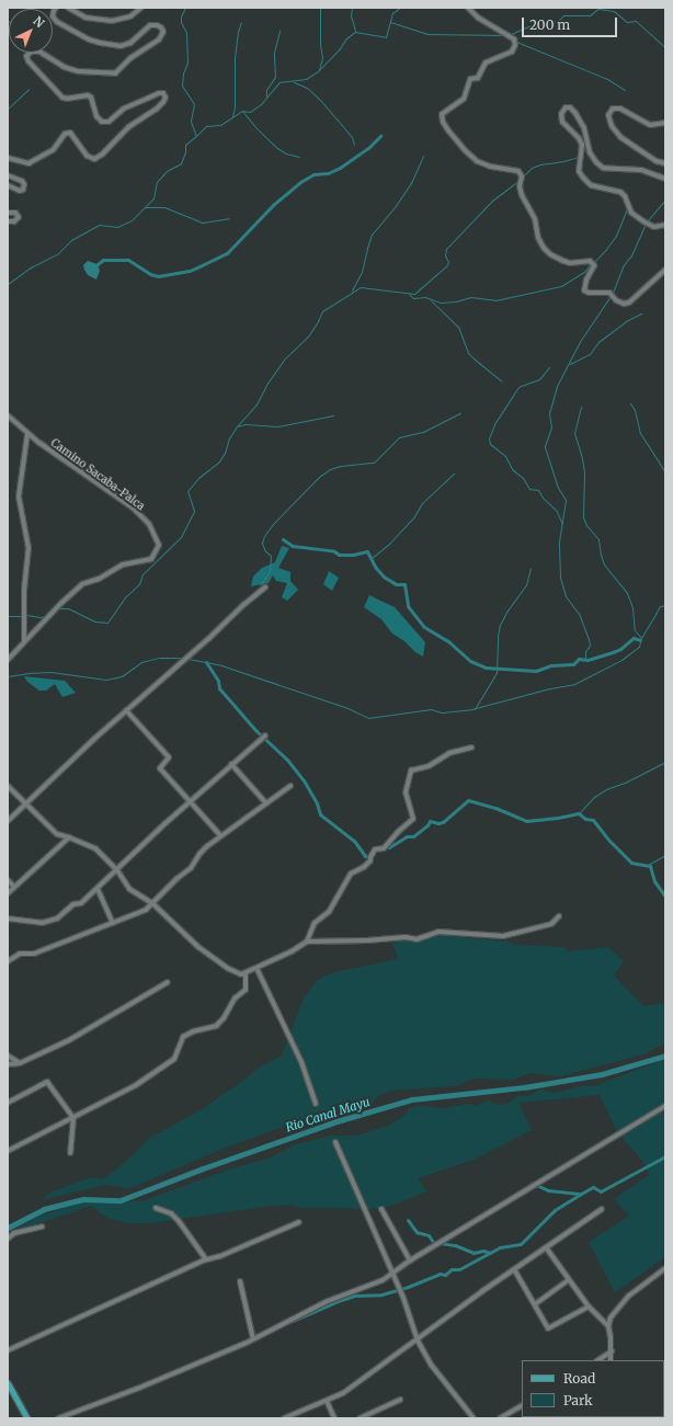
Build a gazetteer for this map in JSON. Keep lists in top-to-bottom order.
{
  "streets": {
    "street": ["Camino Sacaba-Palca"]
  },
  "water": ["Rio Canal Mayu"],
  "legend": ["Road", "Park"],
  "scale_bar": "200 m",
  "north": "top right"
}
